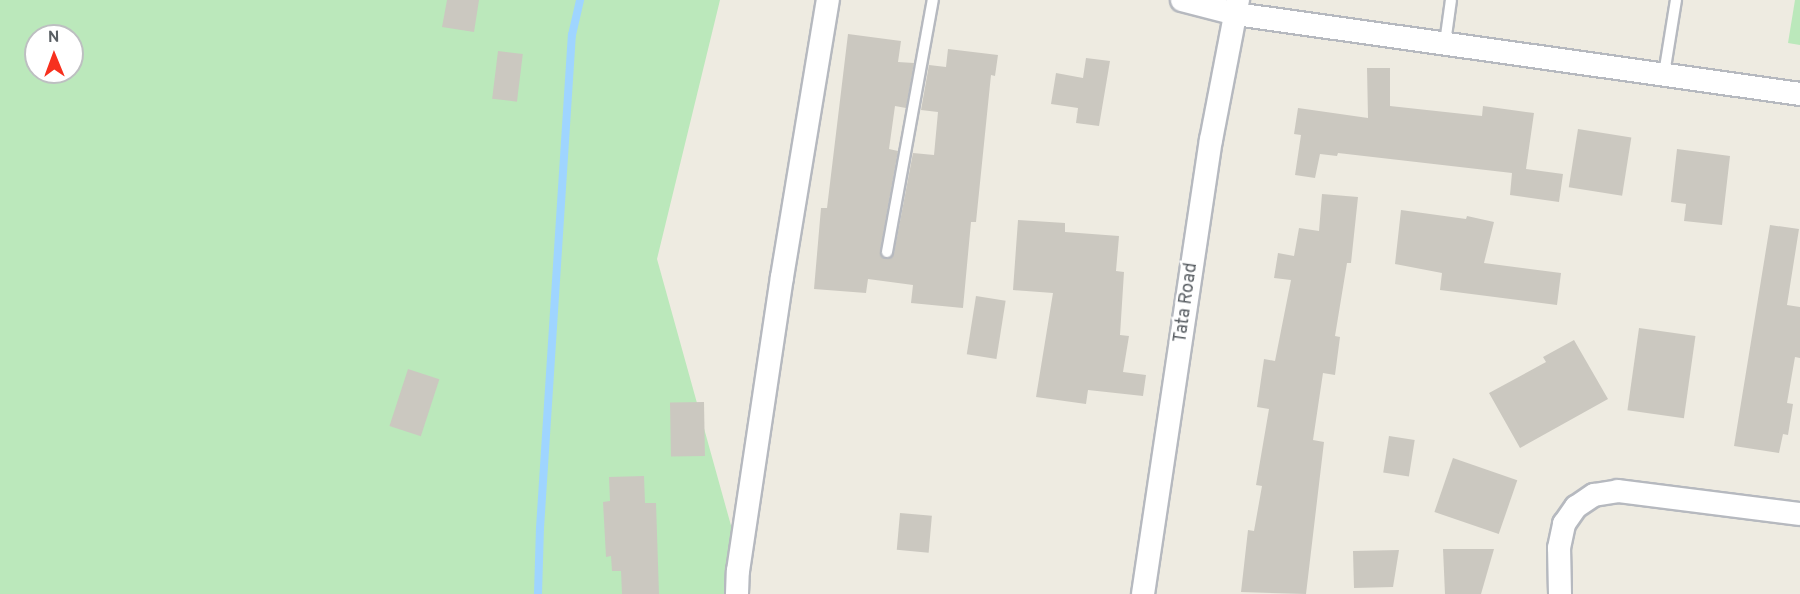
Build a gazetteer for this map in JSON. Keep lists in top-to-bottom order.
{
  "streets": {
    "street": ["Tata Road"]
  },
  "north": "top"
}
